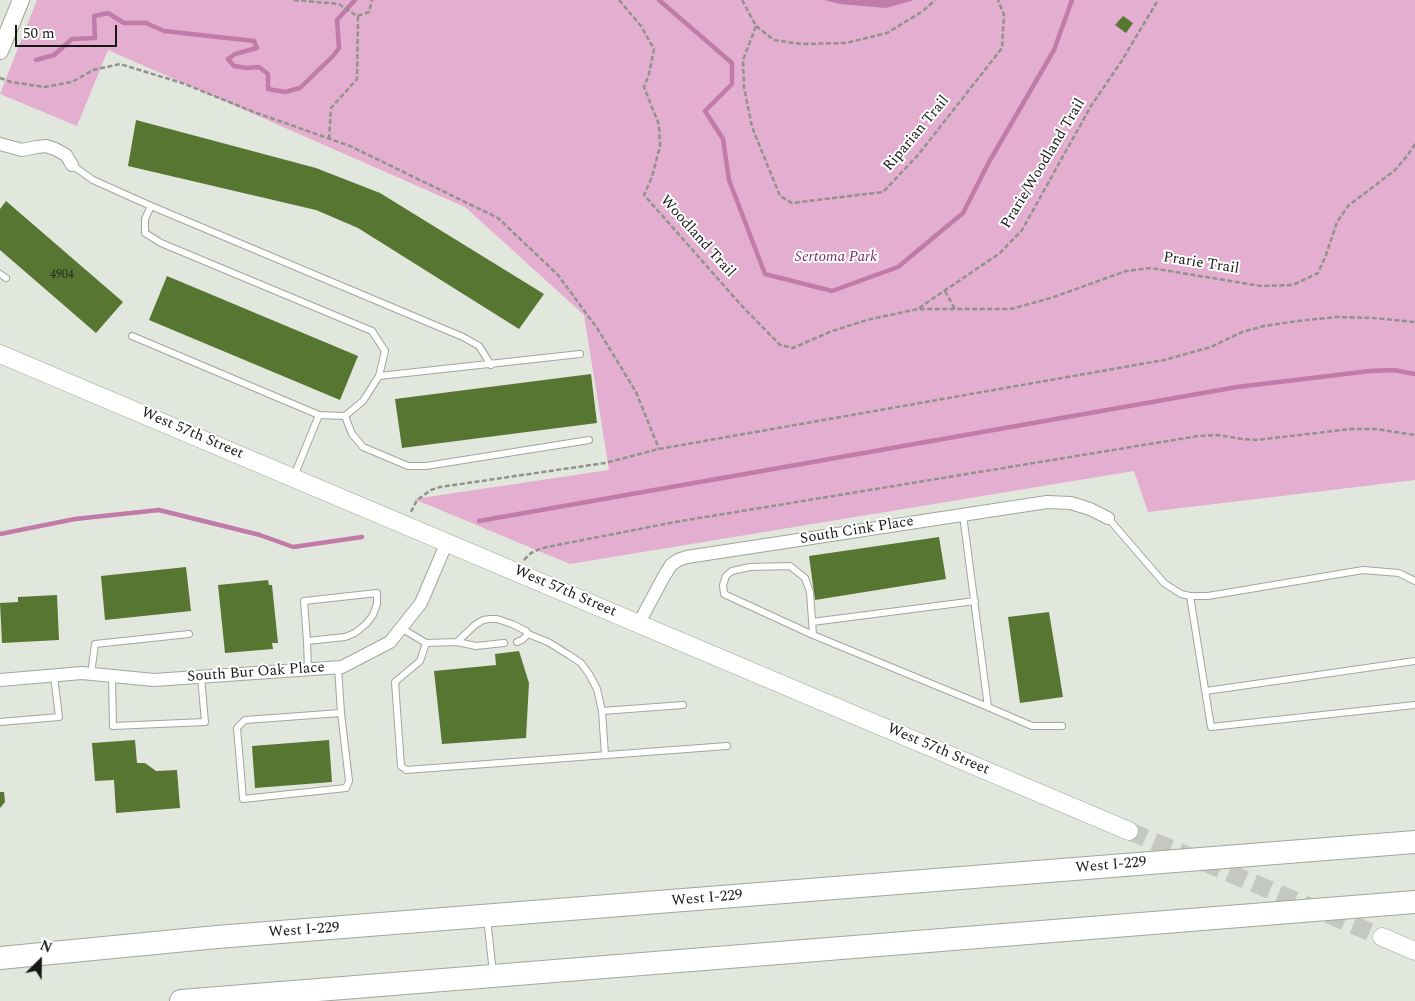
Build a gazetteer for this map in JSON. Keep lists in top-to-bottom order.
{
  "streets": {
    "highway": ["West I-229"],
    "main road": ["West 57th Street"],
    "street": ["South Cink Place", "South Bur Oak Place"],
    "path": [
      "Riparian Trail",
      "Prarie/Woodland Trail",
      "Woodland Trail",
      "Prarie Trail"
    ]
  },
  "crossings": [
    ["Prarie/Woodland Trail", "Woodland Trail"],
    ["Prarie/Woodland Trail", "Prarie Trail"],
    ["Woodland Trail", "Prarie Trail"],
    ["West 57th Street", "South Cink Place"],
    ["West 57th Street", "South Bur Oak Place"]
  ],
  "parks": ["Sertoma Park"],
  "house_numbers": ["4904"],
  "scale_bar": "50 m",
  "north": "top right"
}
